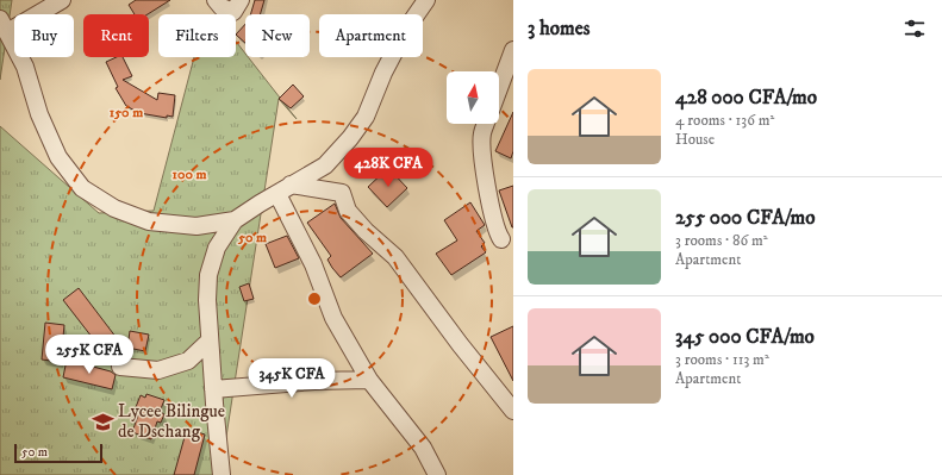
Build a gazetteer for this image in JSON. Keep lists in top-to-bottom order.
{
  "places": {
    "school or university": ["Lycee Bilingue de Dschang"]
  },
  "scale_bar": "50 m",
  "north": "top",
  "page": {
    "heading": "3 homes",
    "chip": [
      "Buy",
      "Rent",
      "Filters",
      "New",
      "Apartment"
    ],
    "list": [
      {
        "name": "428 000 CFA/mo",
        "note": "4 rooms · 136 m² · House"
      },
      {
        "name": "255 000 CFA/mo",
        "note": "3 rooms · 86 m² · Apartment"
      },
      {
        "name": "345 000 CFA/mo",
        "note": "3 rooms · 113 m² · Apartment"
      }
    ],
    "price": ["428K CFA", "255K CFA", "345K CFA"],
    "scale": "50 m"
  },
  "rings": ["150 m", "100 m", "50 m"]
}
